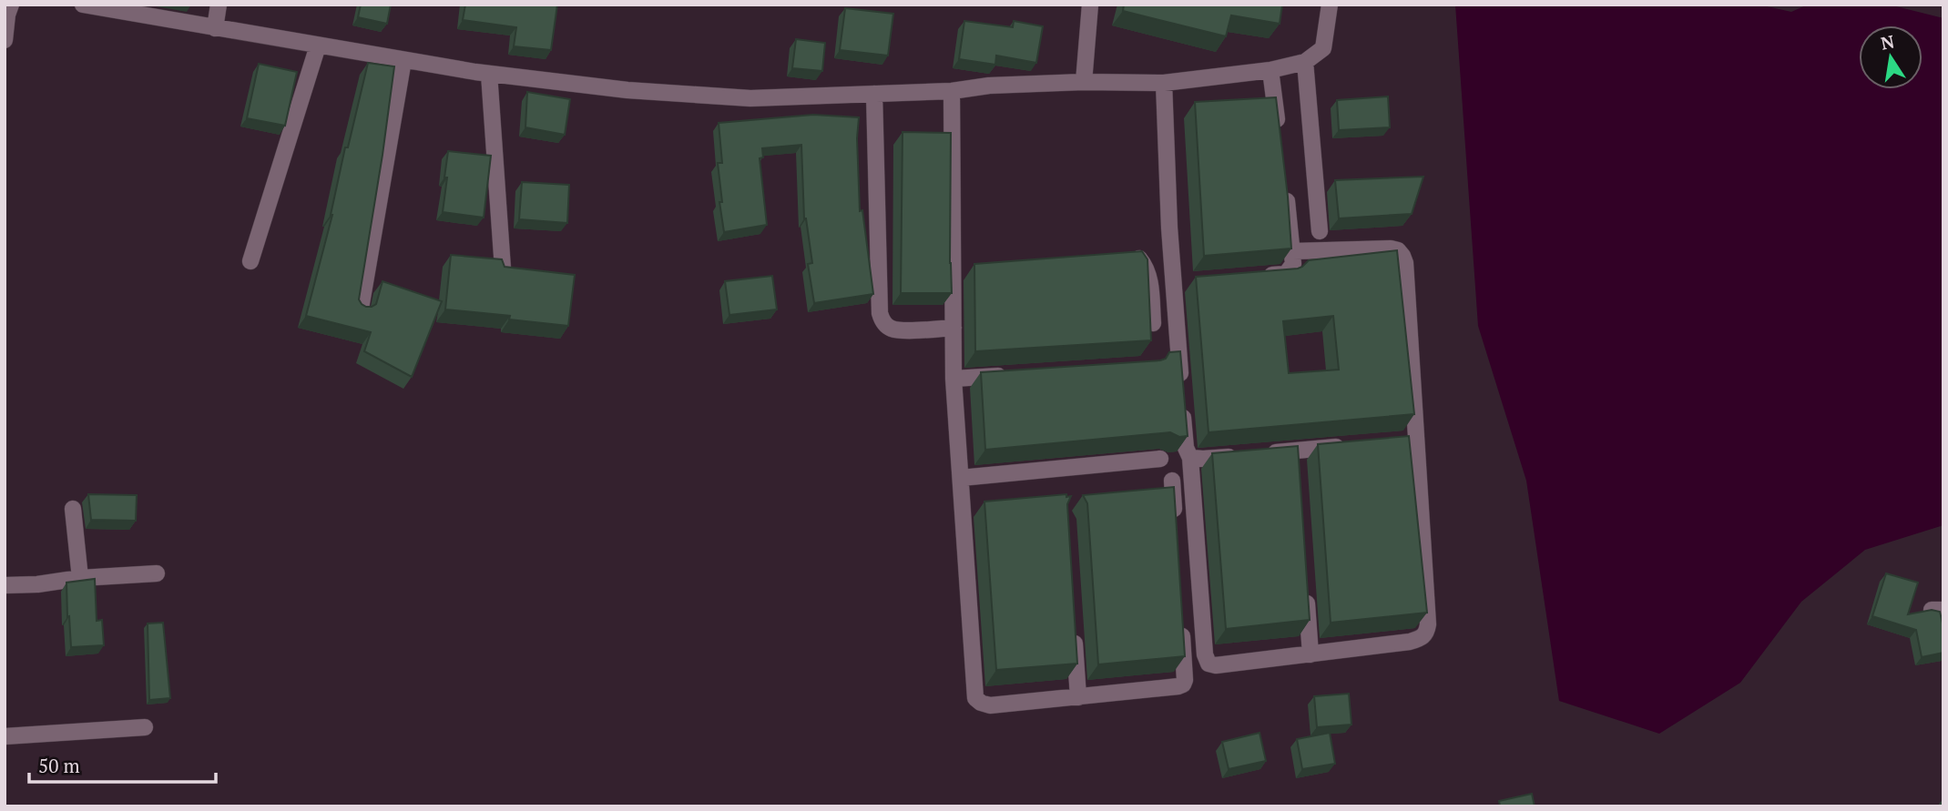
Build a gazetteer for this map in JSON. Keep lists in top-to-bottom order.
{
  "scale_bar": "50 m",
  "north": "top"
}
